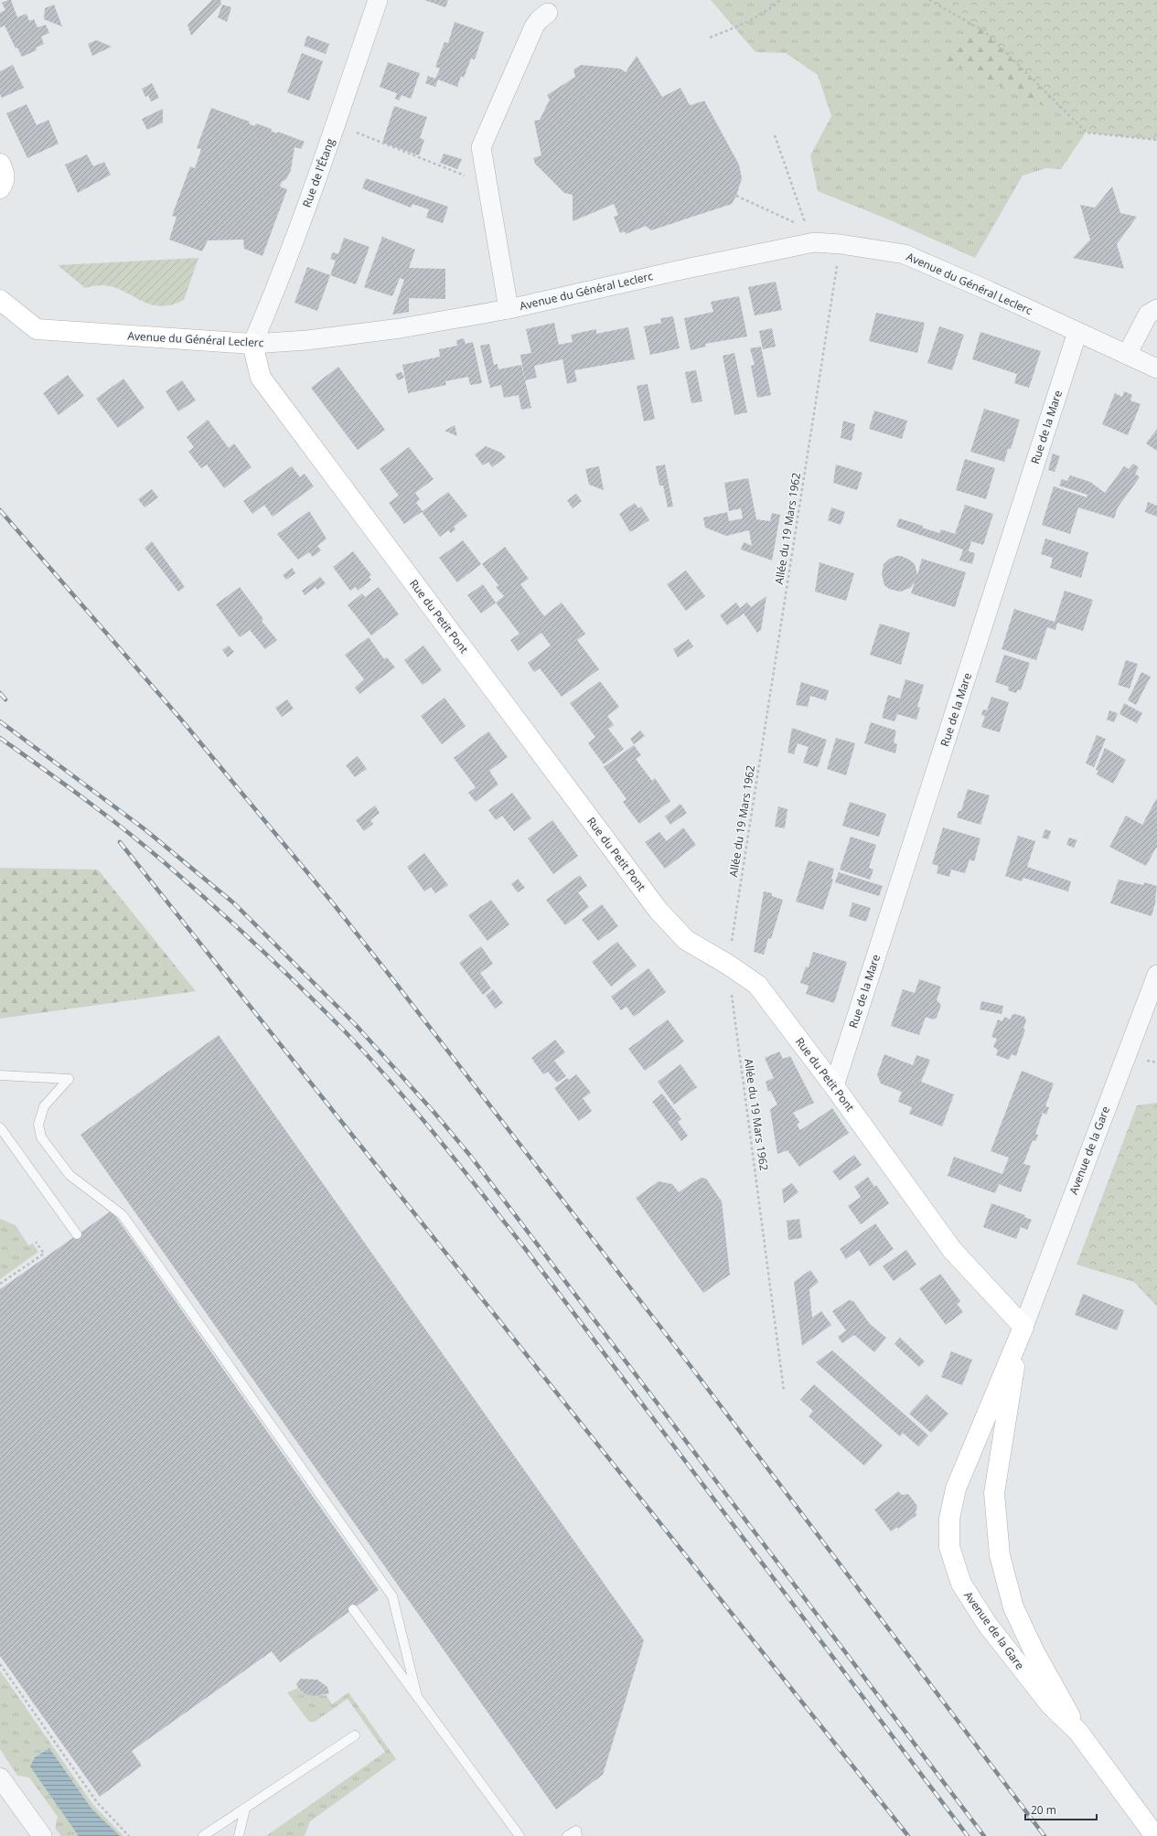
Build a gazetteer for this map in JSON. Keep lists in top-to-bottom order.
{
  "streets": {
    "street": [
      "Rue de l'Étang",
      "Avenue du Général Leclerc",
      "Rue de la Mare",
      "Rue du Petit Pont",
      "Avenue de la Gare"
    ],
    "path": ["Allée du 19 Mars 1962"]
  },
  "crossings": [
    ["Rue de l'Étang", "Avenue du Général Leclerc"],
    ["Rue de l'Étang", "Rue du Petit Pont"],
    ["Avenue du Général Leclerc", "Rue de la Mare"],
    ["Avenue du Général Leclerc", "Rue du Petit Pont"],
    ["Rue de la Mare", "Rue du Petit Pont"],
    ["Allée du 19 Mars 1962", "Rue du Petit Pont"],
    ["Rue du Petit Pont", "Avenue de la Gare"]
  ],
  "scale_bar": "20 m"
}
